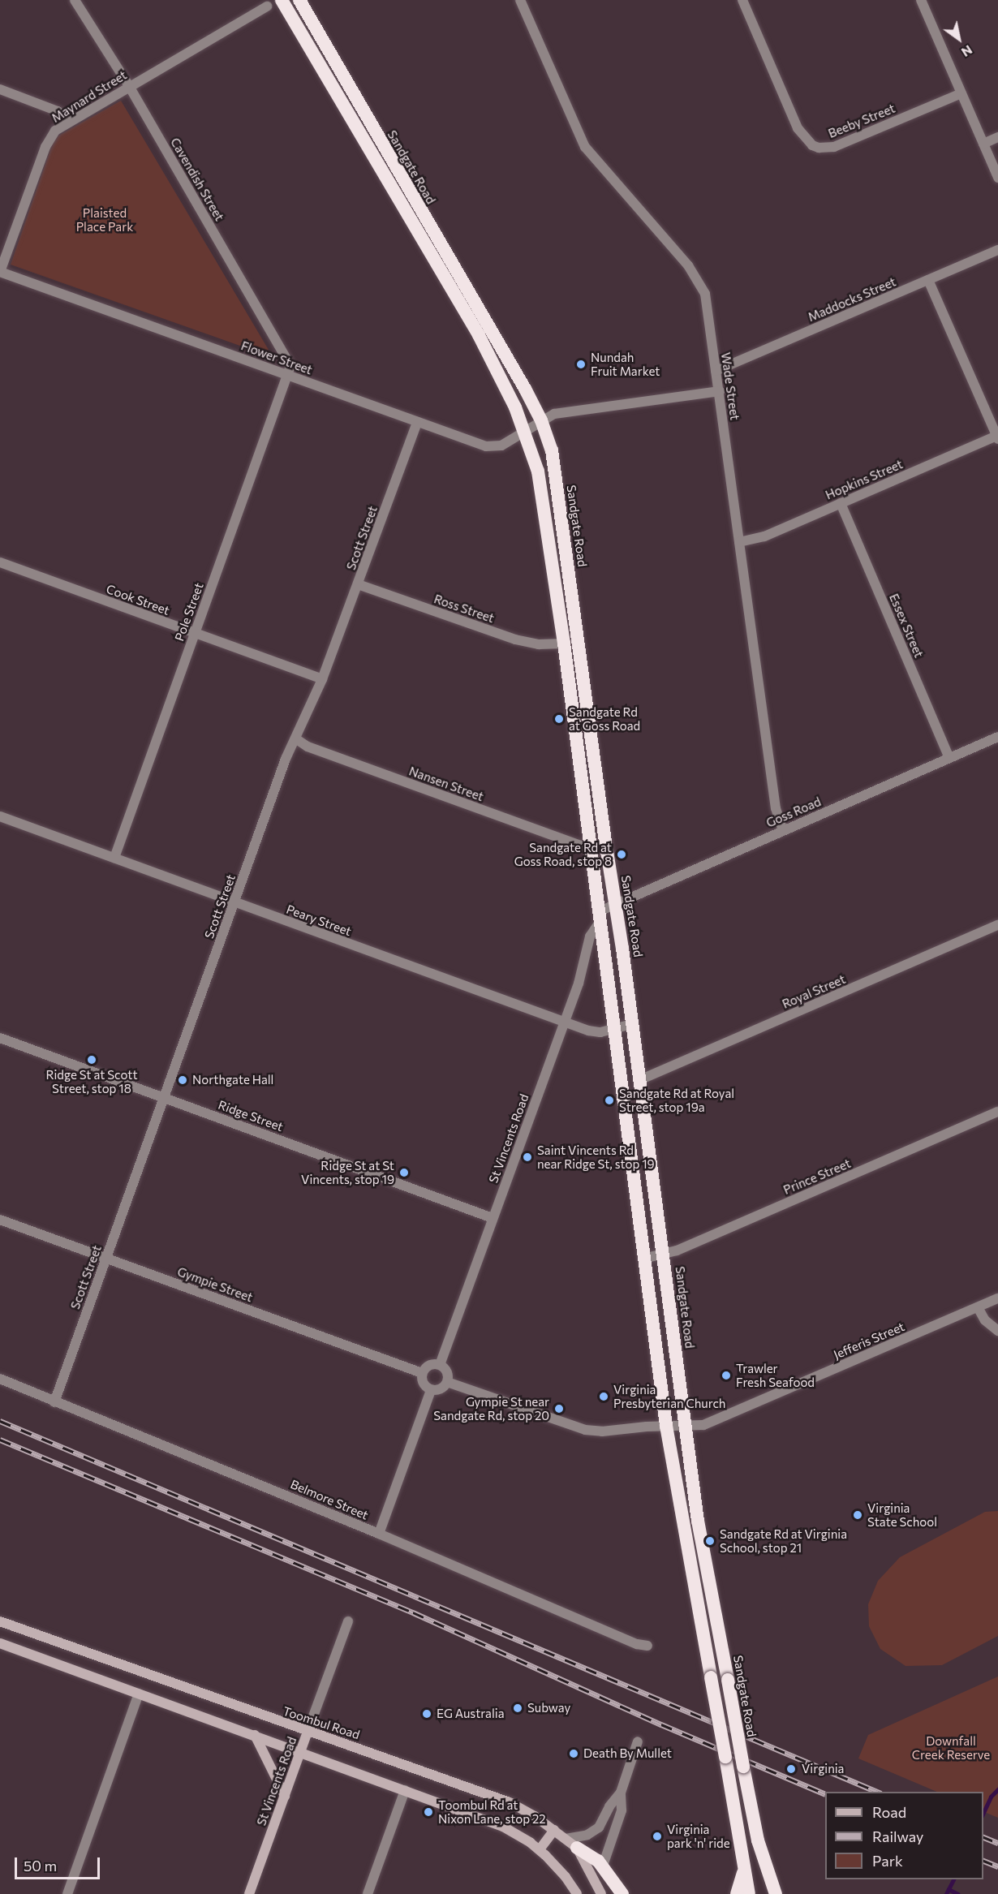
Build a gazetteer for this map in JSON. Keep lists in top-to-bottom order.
{
  "streets": {
    "highway": ["Sandgate Road"],
    "main road": ["St Vincents Road", "Toombul Road"],
    "street": [
      "Maynard Street",
      "Beeby Street",
      "Cavendish Street",
      "Maddocks Street",
      "Flower Street",
      "Wade Street",
      "Hopkins Street",
      "Scott Street",
      "Cook Street",
      "Ross Street",
      "Pole Street",
      "Essex Street",
      "Nansen Street",
      "Goss Road",
      "Peary Street",
      "Royal Street",
      "Ridge Street",
      "Prince Street",
      "Gympie Street",
      "Jefferis Street",
      "Belmore Street"
    ]
  },
  "crossings": [
    ["Maynard Street", "Cavendish Street"],
    ["Maynard Street", "Flower Street"],
    ["Sandgate Road", "Flower Street"],
    ["Sandgate Road", "Goss Road"],
    ["Sandgate Road", "Peary Street"],
    ["Sandgate Road", "Royal Street"],
    ["Sandgate Road", "Prince Street"],
    ["Sandgate Road", "Jefferis Street"],
    ["Cavendish Street", "Flower Street"],
    ["Cavendish Street", "Pole Street"],
    ["Maddocks Street", "Wade Street"],
    ["Flower Street", "Scott Street"],
    ["Flower Street", "Pole Street"],
    ["Wade Street", "Hopkins Street"],
    ["Wade Street", "Goss Road"],
    ["Hopkins Street", "Essex Street"],
    ["Scott Street", "Cook Street"],
    ["Scott Street", "Ross Street"],
    ["Scott Street", "Nansen Street"],
    ["Scott Street", "Peary Street"],
    ["Scott Street", "Ridge Street"],
    ["Scott Street", "Gympie Street"],
    ["Scott Street", "Belmore Street"],
    ["Cook Street", "Pole Street"],
    ["Pole Street", "Peary Street"],
    ["Essex Street", "Goss Road"],
    ["Goss Road", "St Vincents Road"],
    ["Peary Street", "St Vincents Road"],
    ["Ridge Street", "St Vincents Road"],
    ["St Vincents Road", "Gympie Street"],
    ["St Vincents Road", "Toombul Road"]
  ],
  "parks": ["Plaisted Place Park", "Downfall Creek Reserve"],
  "places": [
    "Nundah Fruit Market",
    "Sandgate Rd at Goss Road",
    "Sandgate Rd at Goss Road, stop 8",
    "Ridge St at Scott Street, stop 18",
    "Northgate Hall",
    "Sandgate Rd at Royal Street, stop 19a",
    "Saint Vincents Rd near Ridge St, stop 19",
    "Ridge St at St Vincents, stop 19",
    "Trawler Fresh Seafood",
    "Virginia Presbyterian Church",
    "Gympie St near Sandgate Rd, stop 20",
    "Virginia State School",
    "Sandgate Rd at Virginia School, stop 21",
    "Subway",
    "EG Australia",
    "Death By Mullet",
    "Virginia",
    "Toombul Rd at Nixon Lane, stop 22",
    "Virginia park 'n' ride"
  ],
  "legend": ["Road", "Railway", "Park"],
  "scale_bar": "50 m",
  "north": "bottom right"
}
